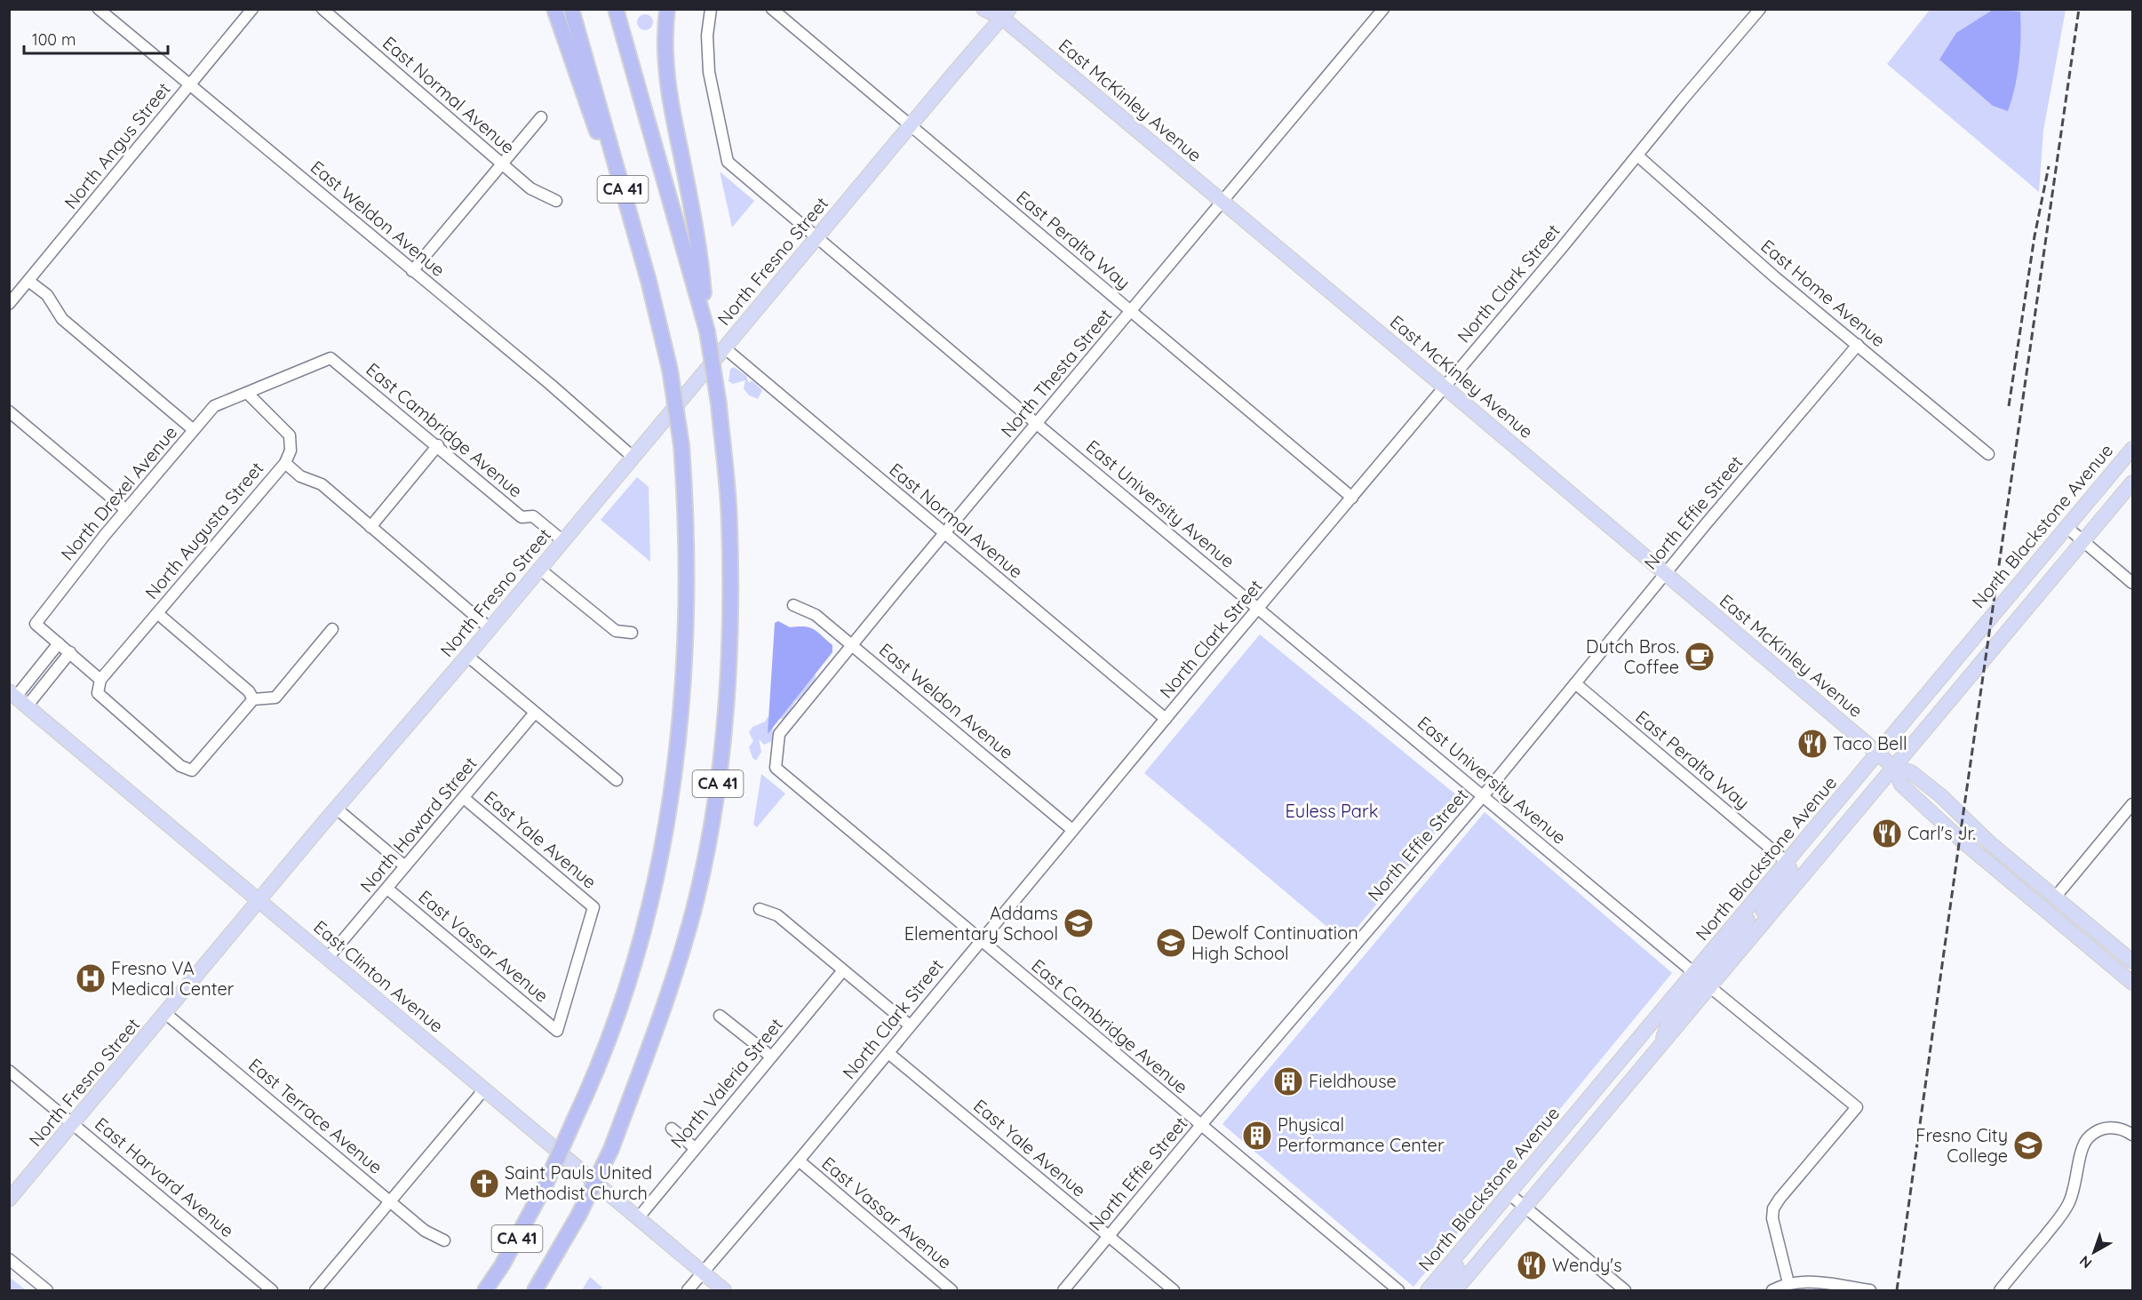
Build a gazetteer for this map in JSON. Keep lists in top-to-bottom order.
{
  "streets": {
    "highway": ["CA 41"],
    "main road": [
      "East McKinley Avenue",
      "North Fresno Street",
      "North Blackstone Avenue",
      "East Clinton Avenue"
    ],
    "street": [
      "East Normal Avenue",
      "North Angus Street",
      "East Weldon Avenue",
      "East Peralta Way",
      "North Clark Street",
      "East Home Avenue",
      "North Thesta Street",
      "East Cambridge Avenue",
      "North Drexel Avenue",
      "East University Avenue",
      "North Effie Street",
      "North Augusta Street",
      "North Howard Street",
      "East Yale Avenue",
      "East Vassar Avenue",
      "North Valeria Street",
      "East Terrace Avenue",
      "East Harvard Avenue"
    ]
  },
  "crossings": [
    ["East Normal Avenue", "North Fresno Street"],
    ["East Normal Avenue", "North Clark Street"],
    ["East Normal Avenue", "North Thesta Street"],
    ["East McKinley Avenue", "North Fresno Street"],
    ["East McKinley Avenue", "North Clark Street"],
    ["East McKinley Avenue", "North Thesta Street"],
    ["East McKinley Avenue", "North Effie Street"],
    ["East McKinley Avenue", "North Blackstone Avenue"],
    ["North Angus Street", "East Weldon Avenue"],
    ["East Weldon Avenue", "North Fresno Street"],
    ["East Weldon Avenue", "North Clark Street"],
    ["East Weldon Avenue", "North Thesta Street"],
    ["East Peralta Way", "North Fresno Street"],
    ["East Peralta Way", "North Clark Street"],
    ["East Peralta Way", "North Thesta Street"],
    ["East Peralta Way", "North Effie Street"],
    ["East Peralta Way", "North Blackstone Avenue"],
    ["North Fresno Street", "East Cambridge Avenue"],
    ["North Fresno Street", "East University Avenue"],
    ["North Fresno Street", "North Augusta Street"],
    ["North Fresno Street", "East Clinton Avenue"],
    ["North Fresno Street", "East Terrace Avenue"],
    ["North Fresno Street", "East Harvard Avenue"],
    ["North Clark Street", "East Home Avenue"],
    ["North Clark Street", "East Cambridge Avenue"],
    ["North Clark Street", "East University Avenue"],
    ["North Clark Street", "East Yale Avenue"],
    ["North Clark Street", "East Vassar Avenue"],
    ["North Clark Street", "East Clinton Avenue"],
    ["East Home Avenue", "North Effie Street"],
    ["North Thesta Street", "East Cambridge Avenue"],
    ["North Thesta Street", "East University Avenue"],
    ["East Cambridge Avenue", "North Drexel Avenue"],
    ["East Cambridge Avenue", "North Effie Street"],
    ["East University Avenue", "North Effie Street"],
    ["East University Avenue", "North Blackstone Avenue"],
    ["North Effie Street", "East Yale Avenue"],
    ["North Howard Street", "East Yale Avenue"],
    ["North Howard Street", "East Vassar Avenue"],
    ["North Howard Street", "East Clinton Avenue"],
    ["East Yale Avenue", "East Vassar Avenue"],
    ["East Clinton Avenue", "North Valeria Street"]
  ],
  "parks": ["Euless Park"],
  "places": {
    "cafe": ["Dutch Bros. Coffee"],
    "restaurant": ["Taco Bell", "Carl's Jr.", "Wendy's"],
    "school or university": ["Addams Elementary School", "Dewolf Continuation High School", "Fresno City College"],
    "hospital": ["Fresno VA Medical Center"],
    "building": ["Fieldhouse", "Physical Performance Center"],
    "church": ["Saint Pauls United Methodist Church"]
  },
  "scale_bar": "100 m",
  "north": "bottom left"
}
